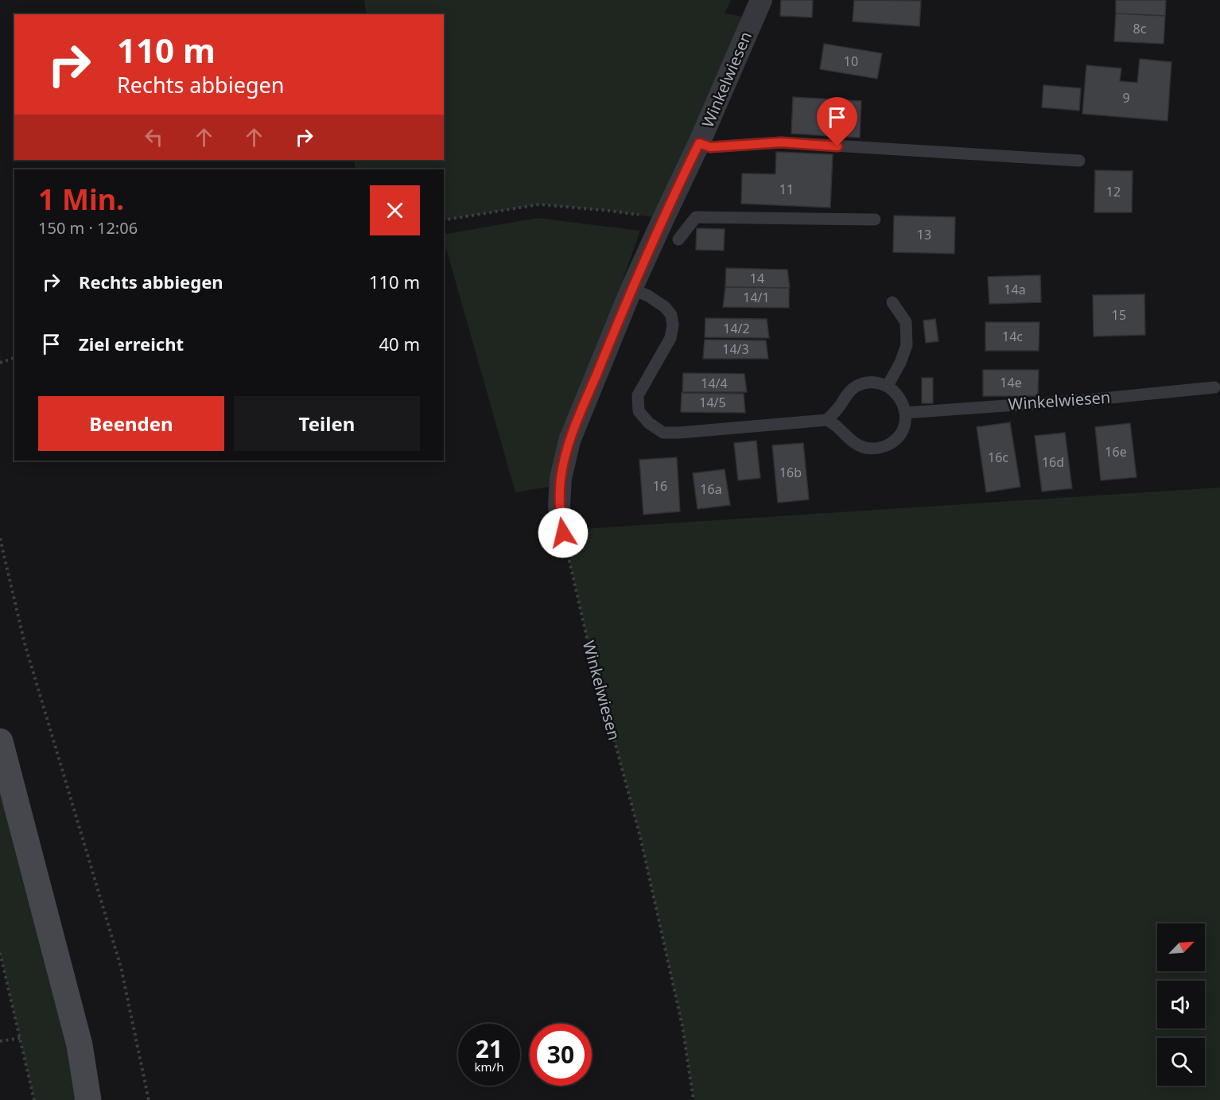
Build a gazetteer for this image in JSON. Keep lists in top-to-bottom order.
{
  "streets": {
    "street": ["Winkelwiesen"]
  },
  "house_numbers": [
    "8c",
    "10",
    "9",
    "11",
    "12",
    "13",
    "14",
    "14a",
    "14/1",
    "15",
    "14/2",
    "14c",
    "14/3",
    "14e",
    "14/4",
    "14/5",
    "16e",
    "16c",
    "16d",
    "16b",
    "16",
    "16a"
  ],
  "north": "top right",
  "page": {
    "turn": ["110 m", "Rechts abbiegen"],
    "heading": ["1 Min.", "150 m · 12:06"],
    "list": [
      {
        "name": "Rechts abbiegen",
        "value": "110 m"
      },
      {
        "name": "Ziel erreicht",
        "value": "40 m"
      }
    ],
    "buttons": ["Beenden", "Teilen"],
    "speed": "21 km/h",
    "limit": "30"
  }
}
